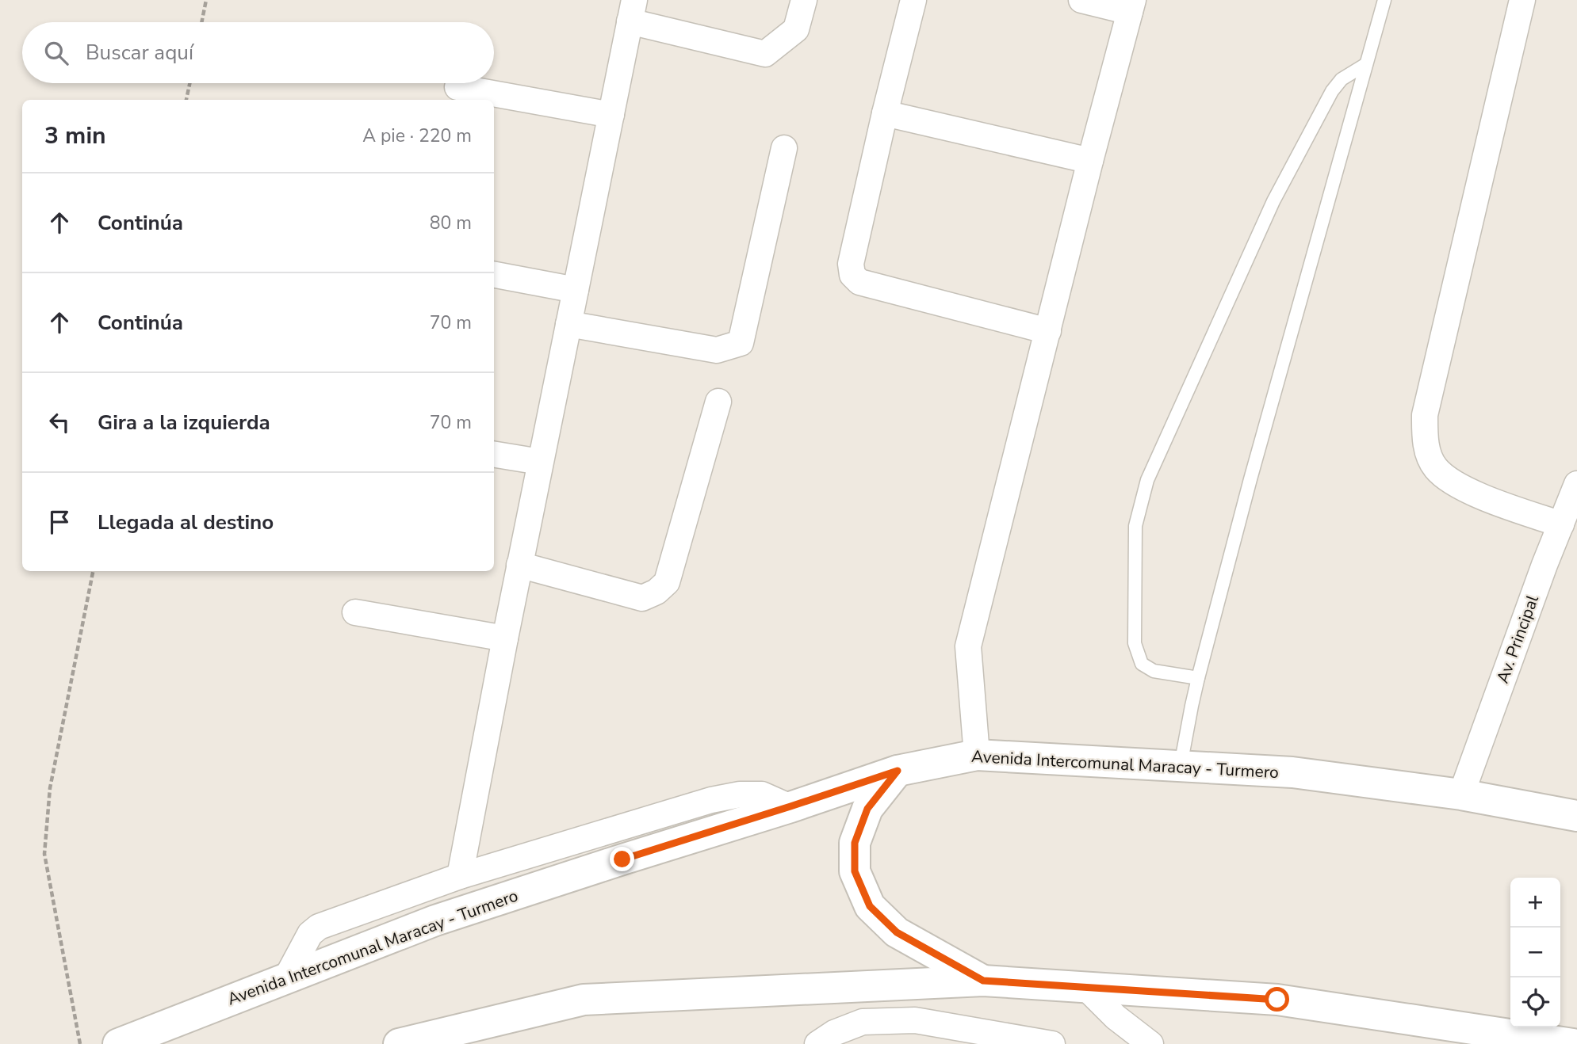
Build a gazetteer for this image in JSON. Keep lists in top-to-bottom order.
{
  "streets": {
    "main road": ["Avenida Intercomunal Maracay - Turmero"],
    "street": ["Av. Principal"]
  },
  "crossings": [
    ["Av. Principal", "Avenida Intercomunal Maracay - Turmero"]
  ],
  "page": {
    "search": "Buscar aquí",
    "heading": ["3 min", "A pie · 220 m"],
    "list": [
      ["Continúa", "80 m"],
      ["Continúa", "70 m"],
      ["Gira a la izquierda", "70 m"],
      "Llegada al destino"
    ],
    "map_buttons": ["+", "−"]
  }
}
